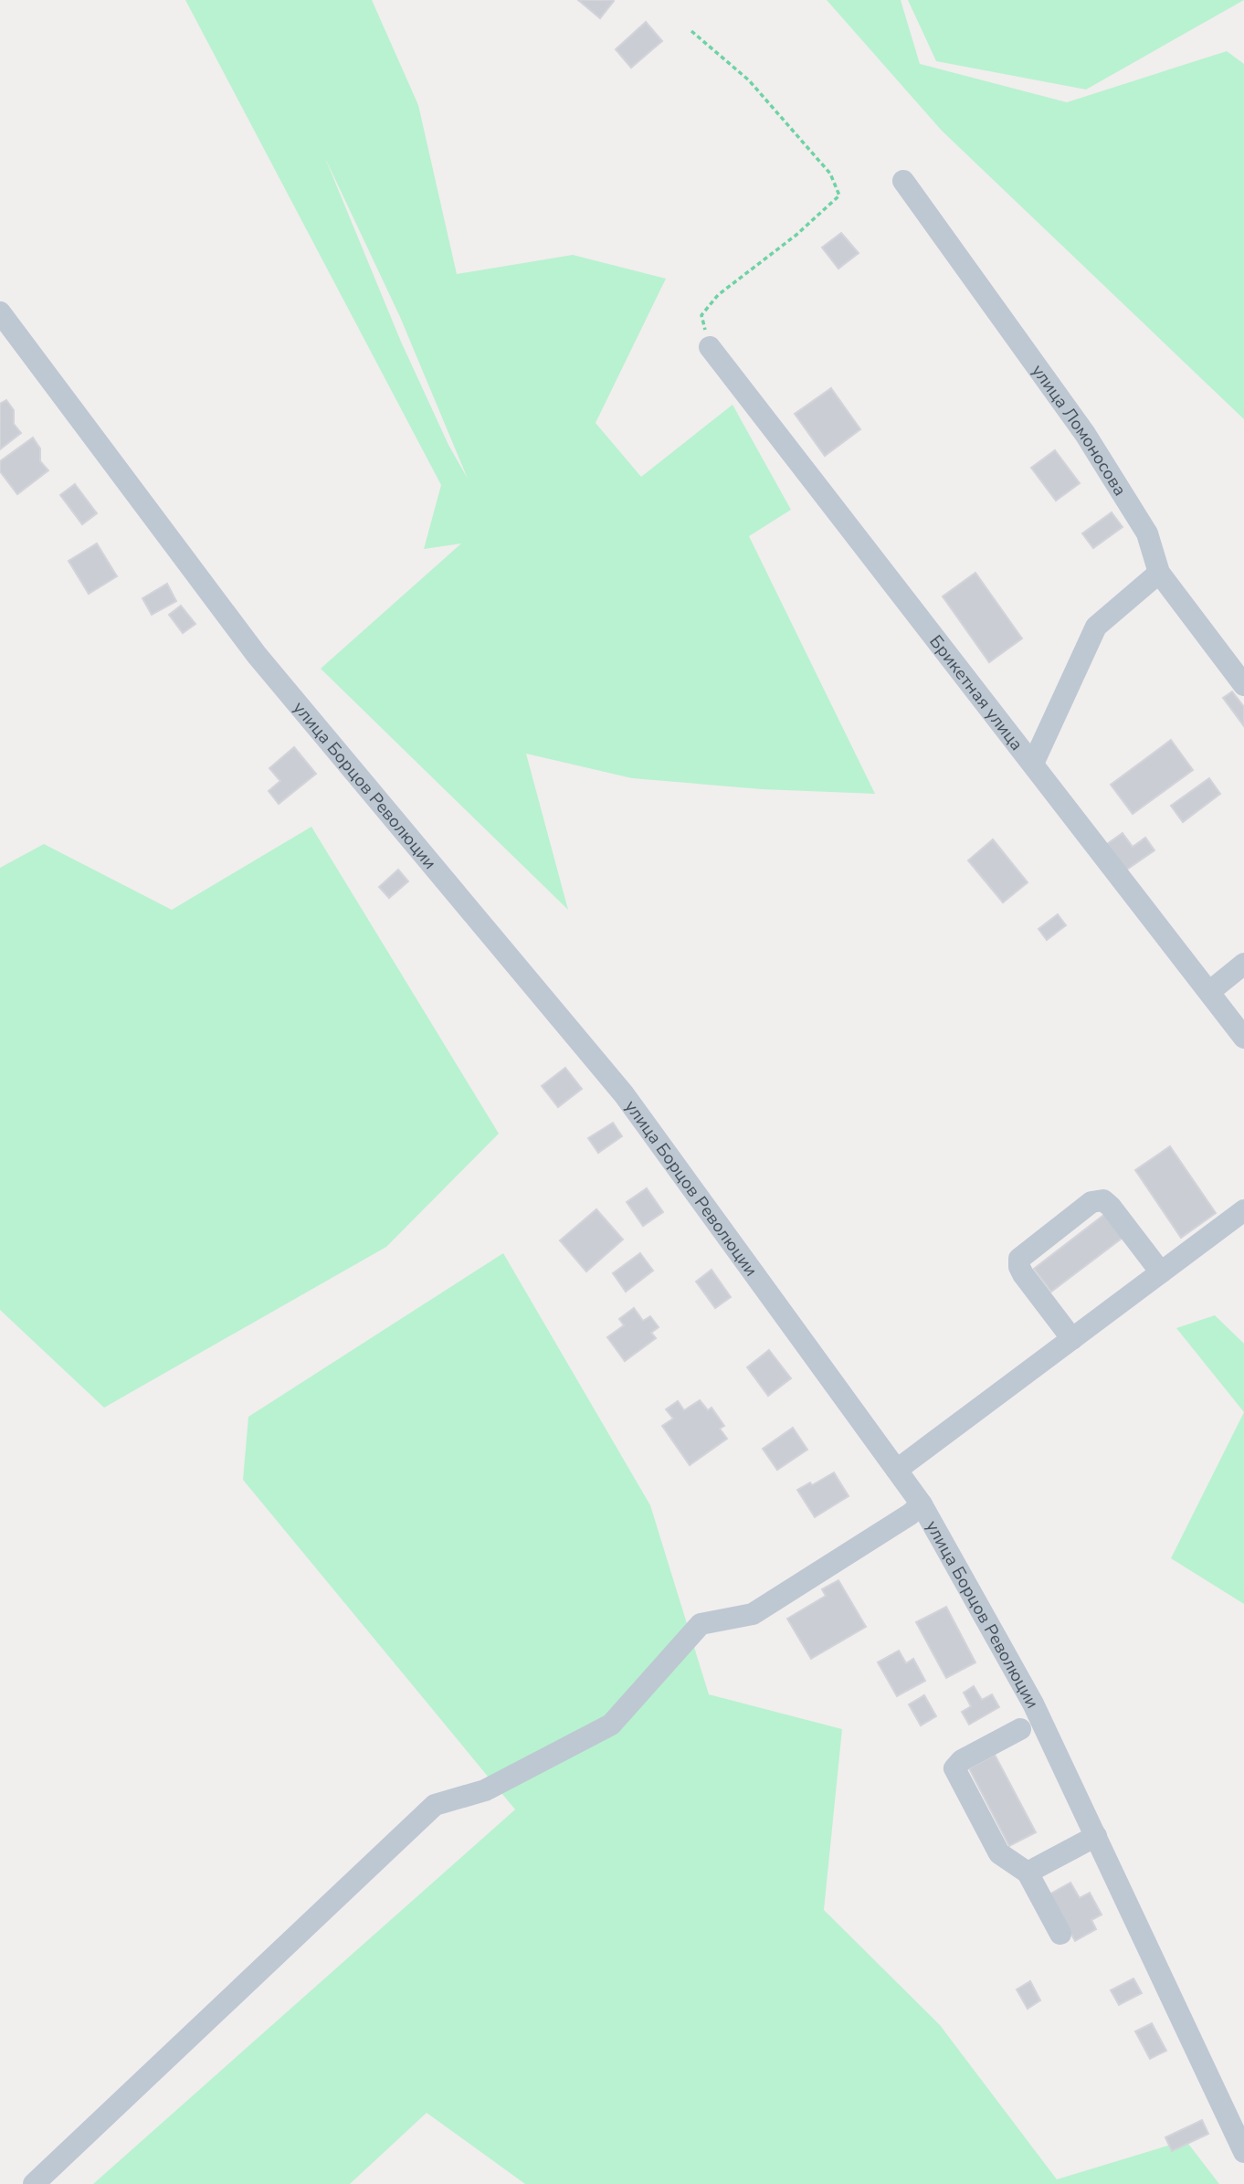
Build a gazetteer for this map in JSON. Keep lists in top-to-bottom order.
{
  "streets": {
    "street": ["улица Ломоносова", "Брикетная улица", "улица Борцов Революции"]
  }
}
